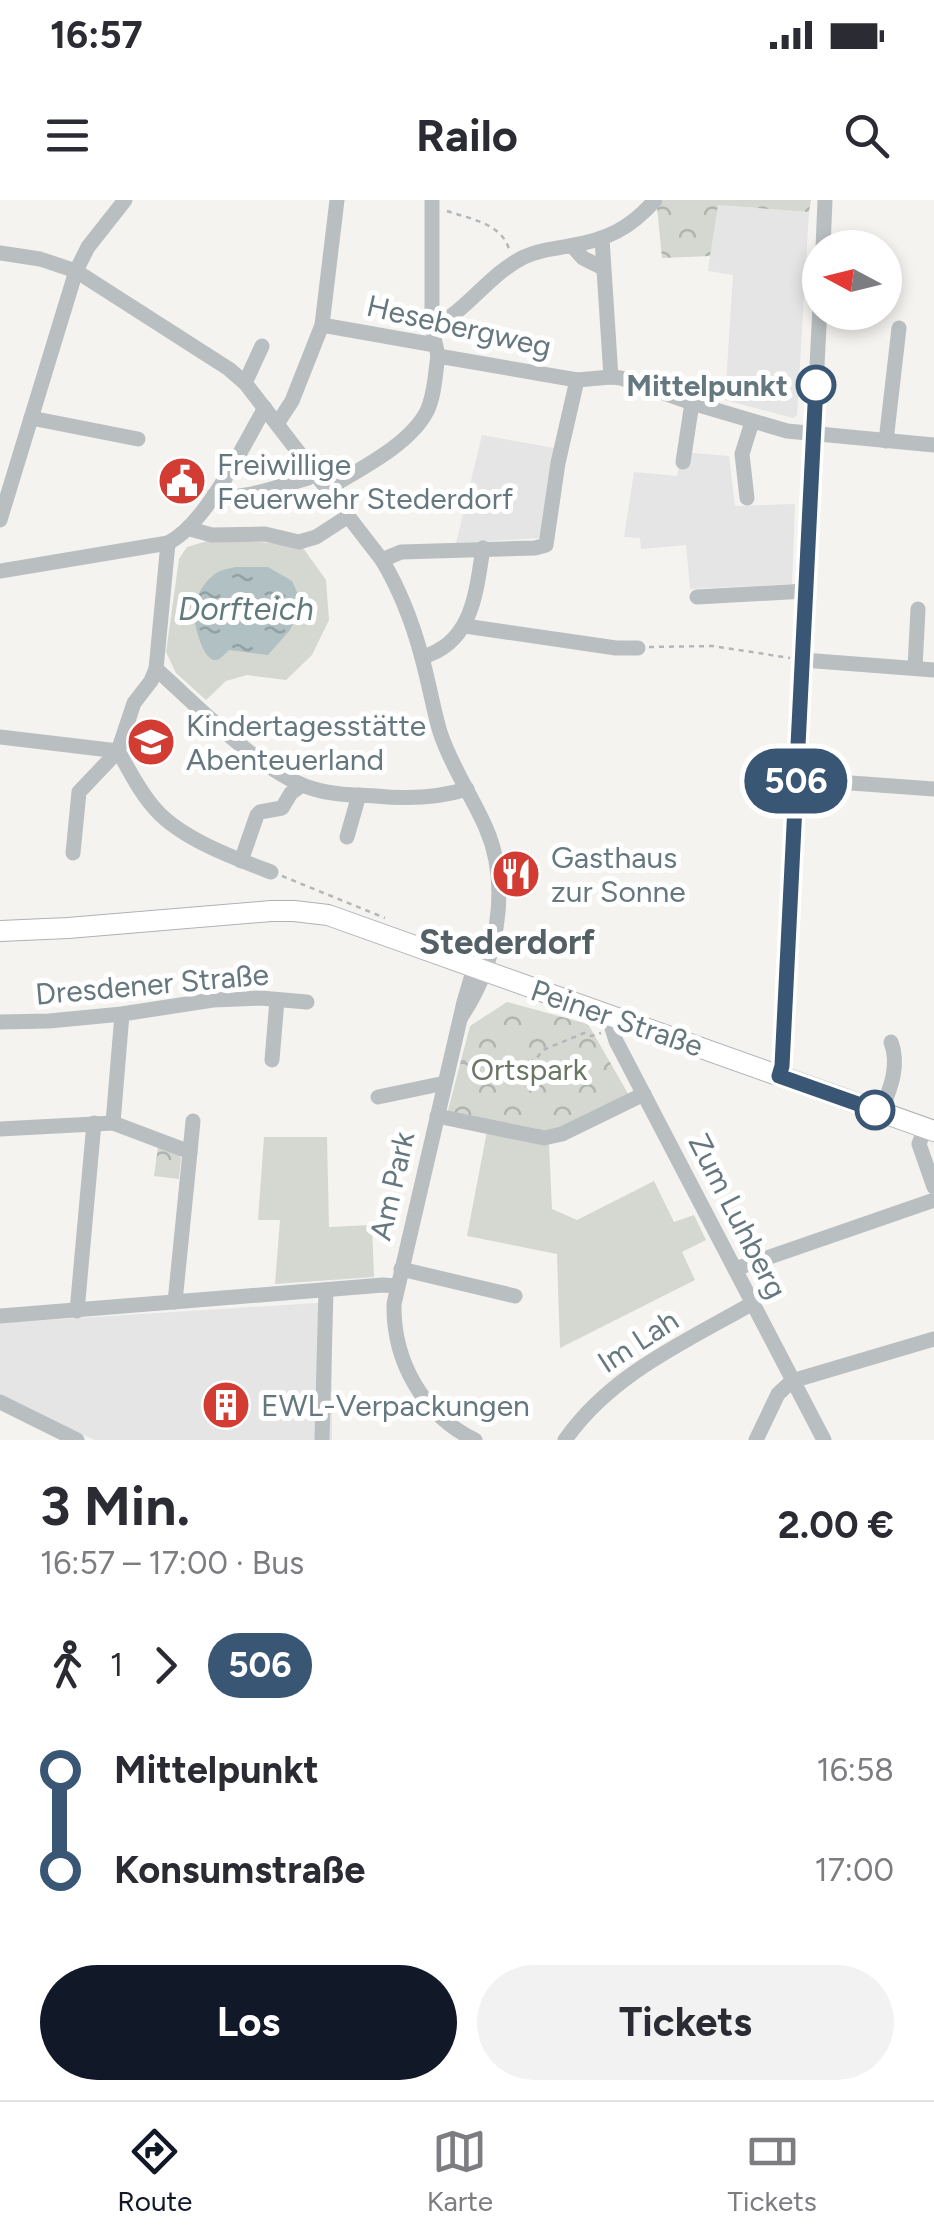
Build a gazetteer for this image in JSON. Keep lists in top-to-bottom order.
{
  "streets": {
    "main road": ["Peiner Straße"],
    "street": [
      "Hesebergweg",
      "Dresdener Straße",
      "Am Park",
      "Zum Luhberg",
      "Im Lah"
    ]
  },
  "crossings": [
    ["Peiner Straße", "Am Park"],
    ["Peiner Straße", "Zum Luhberg"],
    ["Am Park", "Zum Luhberg"],
    ["Zum Luhberg", "Im Lah"]
  ],
  "districts": ["Stederdorf"],
  "water": ["Dorfteich"],
  "parks": ["Ortspark"],
  "places": {
    "other": ["Mittelpunkt"],
    "public building": ["Freiwillige Feuerwehr Stederdorf"],
    "school or university": ["Kindertagesstätte Abenteuerland"],
    "restaurant": ["Gasthaus zur Sonne"],
    "building": ["EWL-Verpackungen"]
  },
  "lines": ["bus line 506"],
  "north": "left",
  "page": {
    "status": "16:57",
    "header": "Railo",
    "on_map": "506",
    "heading": ["3 Min.", "16:57 – 17:00 · Bus", "2.00 €"],
    "legs": ["1", "506"],
    "list": [
      {
        "name": "Mittelpunkt",
        "value": "16:58"
      },
      {
        "name": "Konsumstraße",
        "value": "17:00"
      }
    ],
    "buttons": ["Los", "Tickets"],
    "tabs": ["Route", "Karte", "Tickets"]
  }
}
